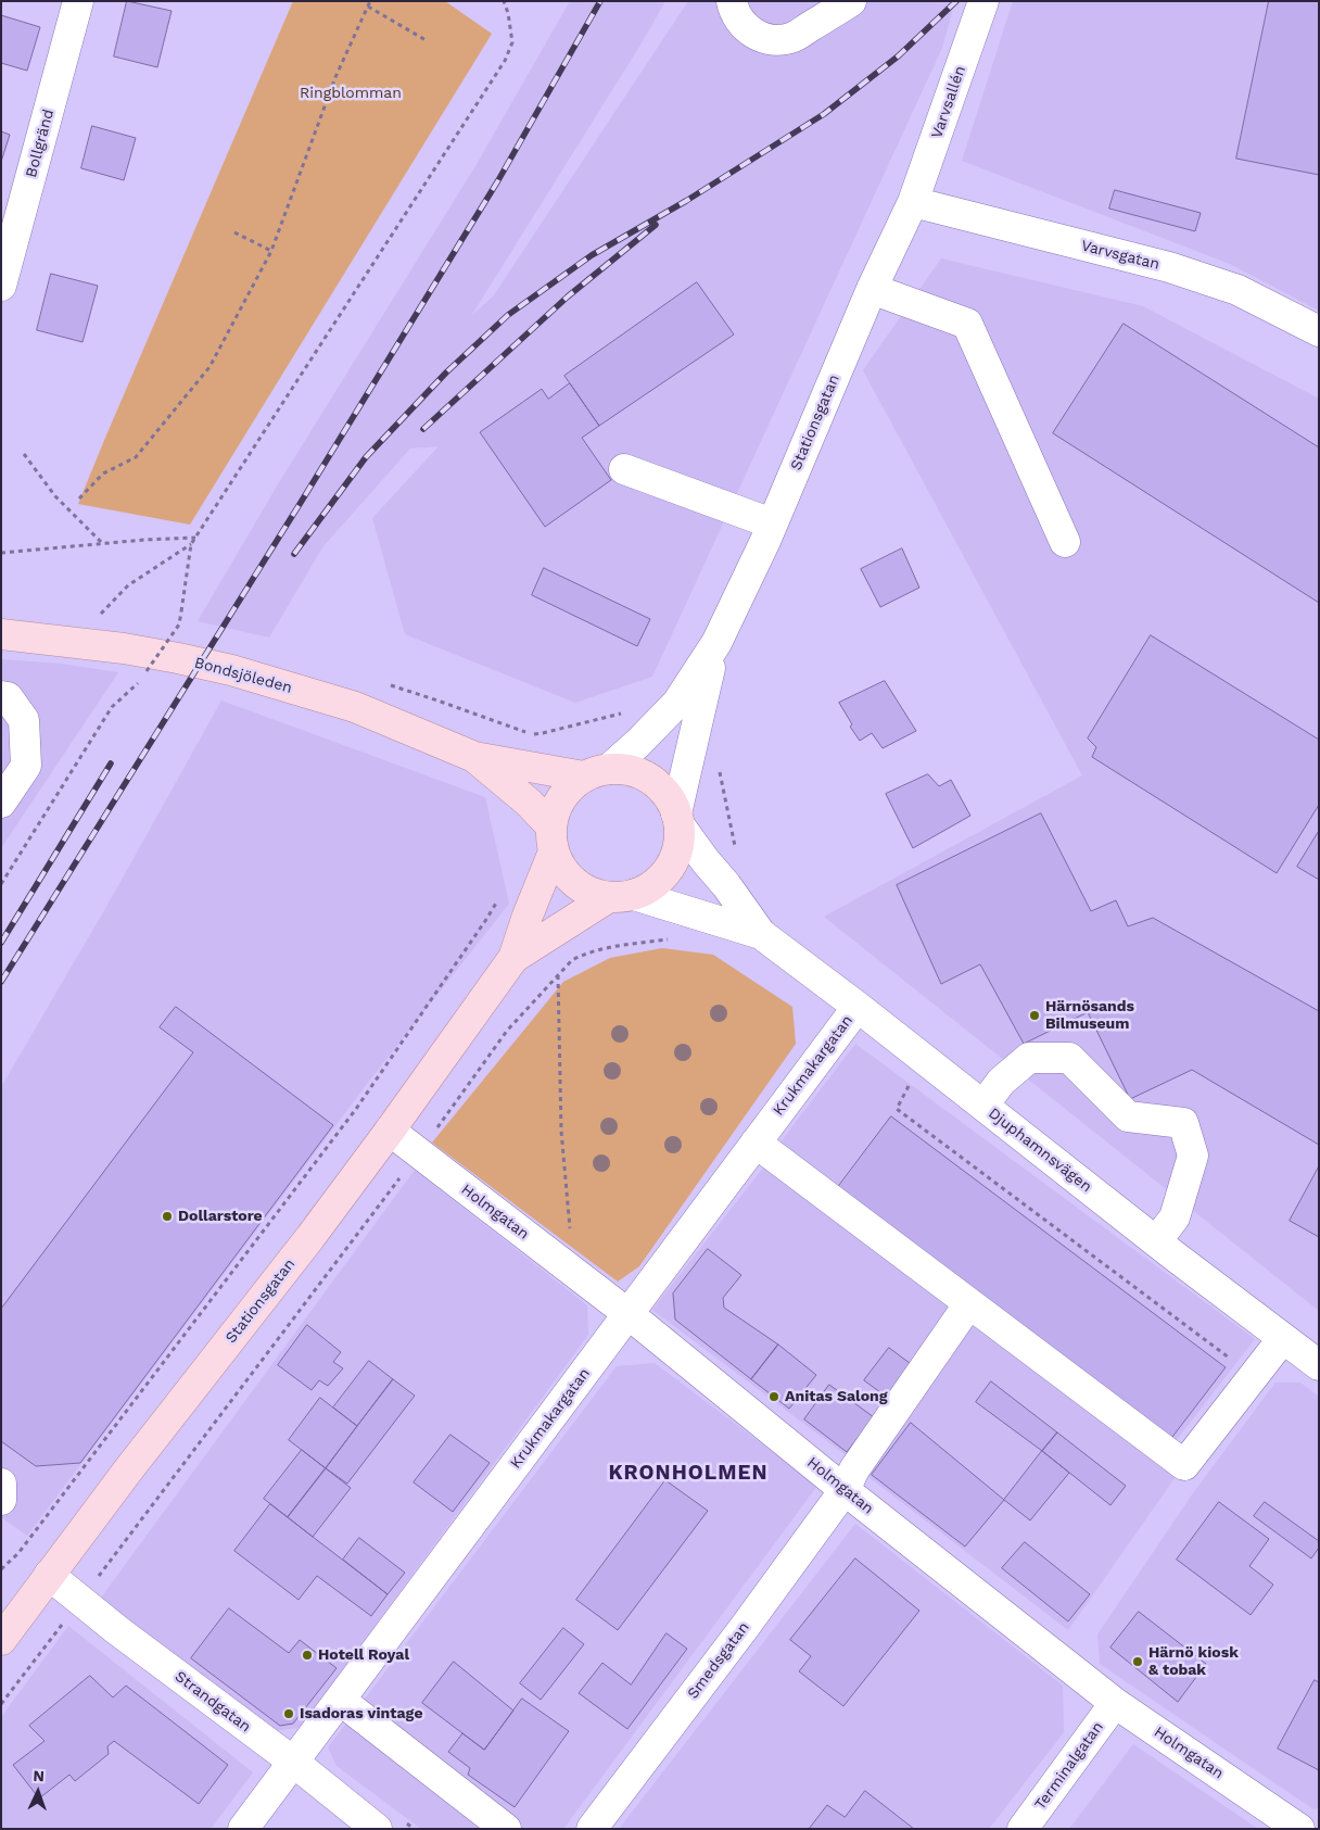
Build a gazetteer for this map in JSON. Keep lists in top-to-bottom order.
{
  "streets": {
    "main road": ["Stationsgatan", "Bondsjöleden"],
    "street": [
      "Varvsallén",
      "Bollgränd",
      "Varvsgatan",
      "Krukmakargatan",
      "Djuphamnsvägen",
      "Holmgatan",
      "Smedsgatan",
      "Strandgatan",
      "Terminalgatan"
    ]
  },
  "crossings": [
    ["Varvsallén", "Varvsgatan"],
    ["Varvsallén", "Stationsgatan"],
    ["Varvsgatan", "Stationsgatan"],
    ["Stationsgatan", "Bondsjöleden"],
    ["Stationsgatan", "Djuphamnsvägen"],
    ["Stationsgatan", "Holmgatan"],
    ["Stationsgatan", "Strandgatan"],
    ["Bondsjöleden", "Djuphamnsvägen"],
    ["Krukmakargatan", "Djuphamnsvägen"],
    ["Krukmakargatan", "Holmgatan"],
    ["Krukmakargatan", "Strandgatan"],
    ["Holmgatan", "Smedsgatan"],
    ["Holmgatan", "Terminalgatan"]
  ],
  "districts": ["KRONHOLMEN"],
  "parks": ["Ringblomman"],
  "places": [
    "Härnösands Bilmuseum",
    "Dollarstore",
    "Anitas Salong",
    "Hotell Royal",
    "Härnö kiosk & tobak",
    "Isadoras vintage"
  ],
  "north": "top"
}
